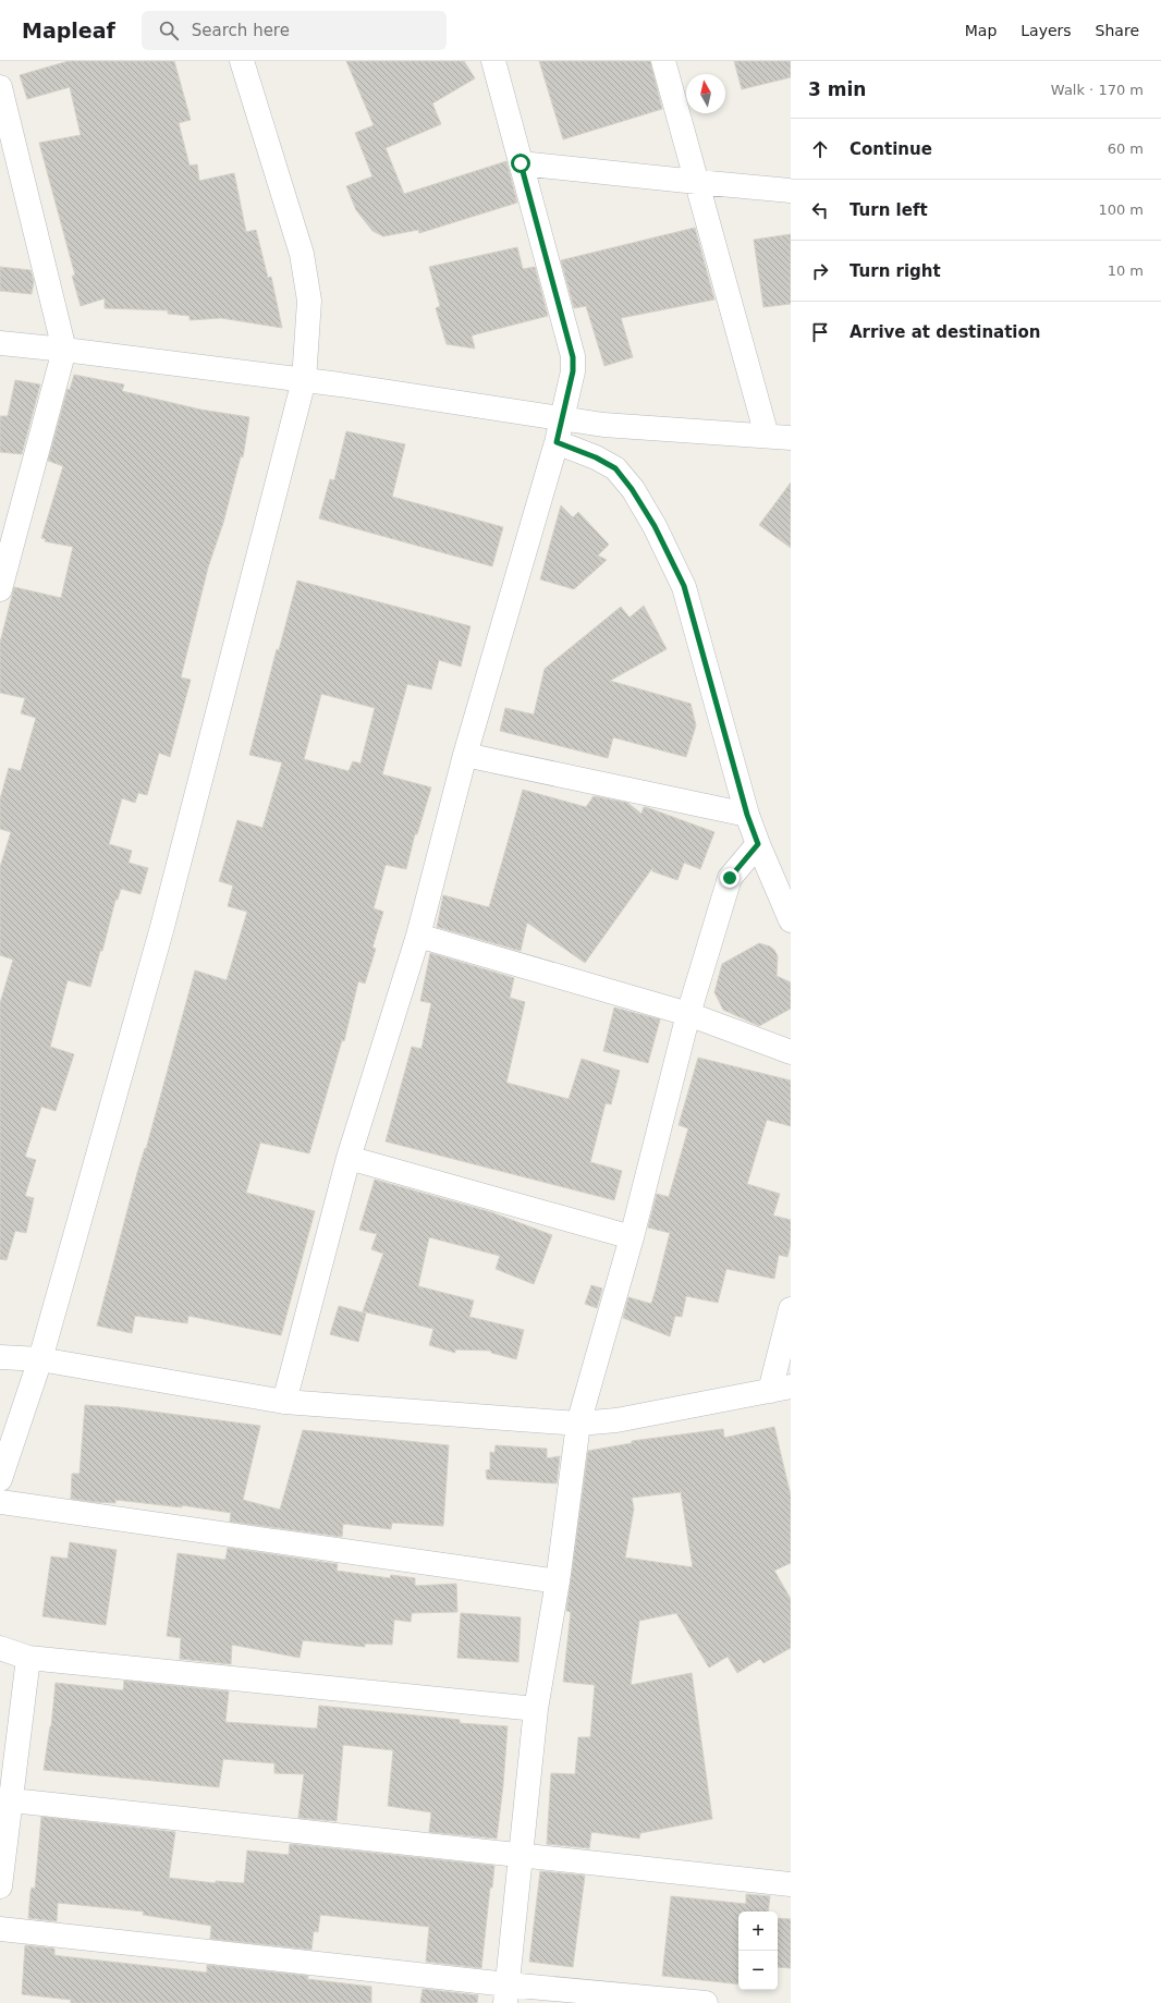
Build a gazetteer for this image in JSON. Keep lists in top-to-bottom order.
{
  "north": "top",
  "page": {
    "header": "Mapleaf",
    "search": "Search here",
    "nav": ["Map", "Layers", "Share"],
    "heading": ["3 min", "Walk · 170 m"],
    "list": [
      ["Continue", "60 m"],
      ["Turn left", "100 m"],
      ["Turn right", "10 m"],
      "Arrive at destination"
    ],
    "map_buttons": ["+", "−"]
  }
}
